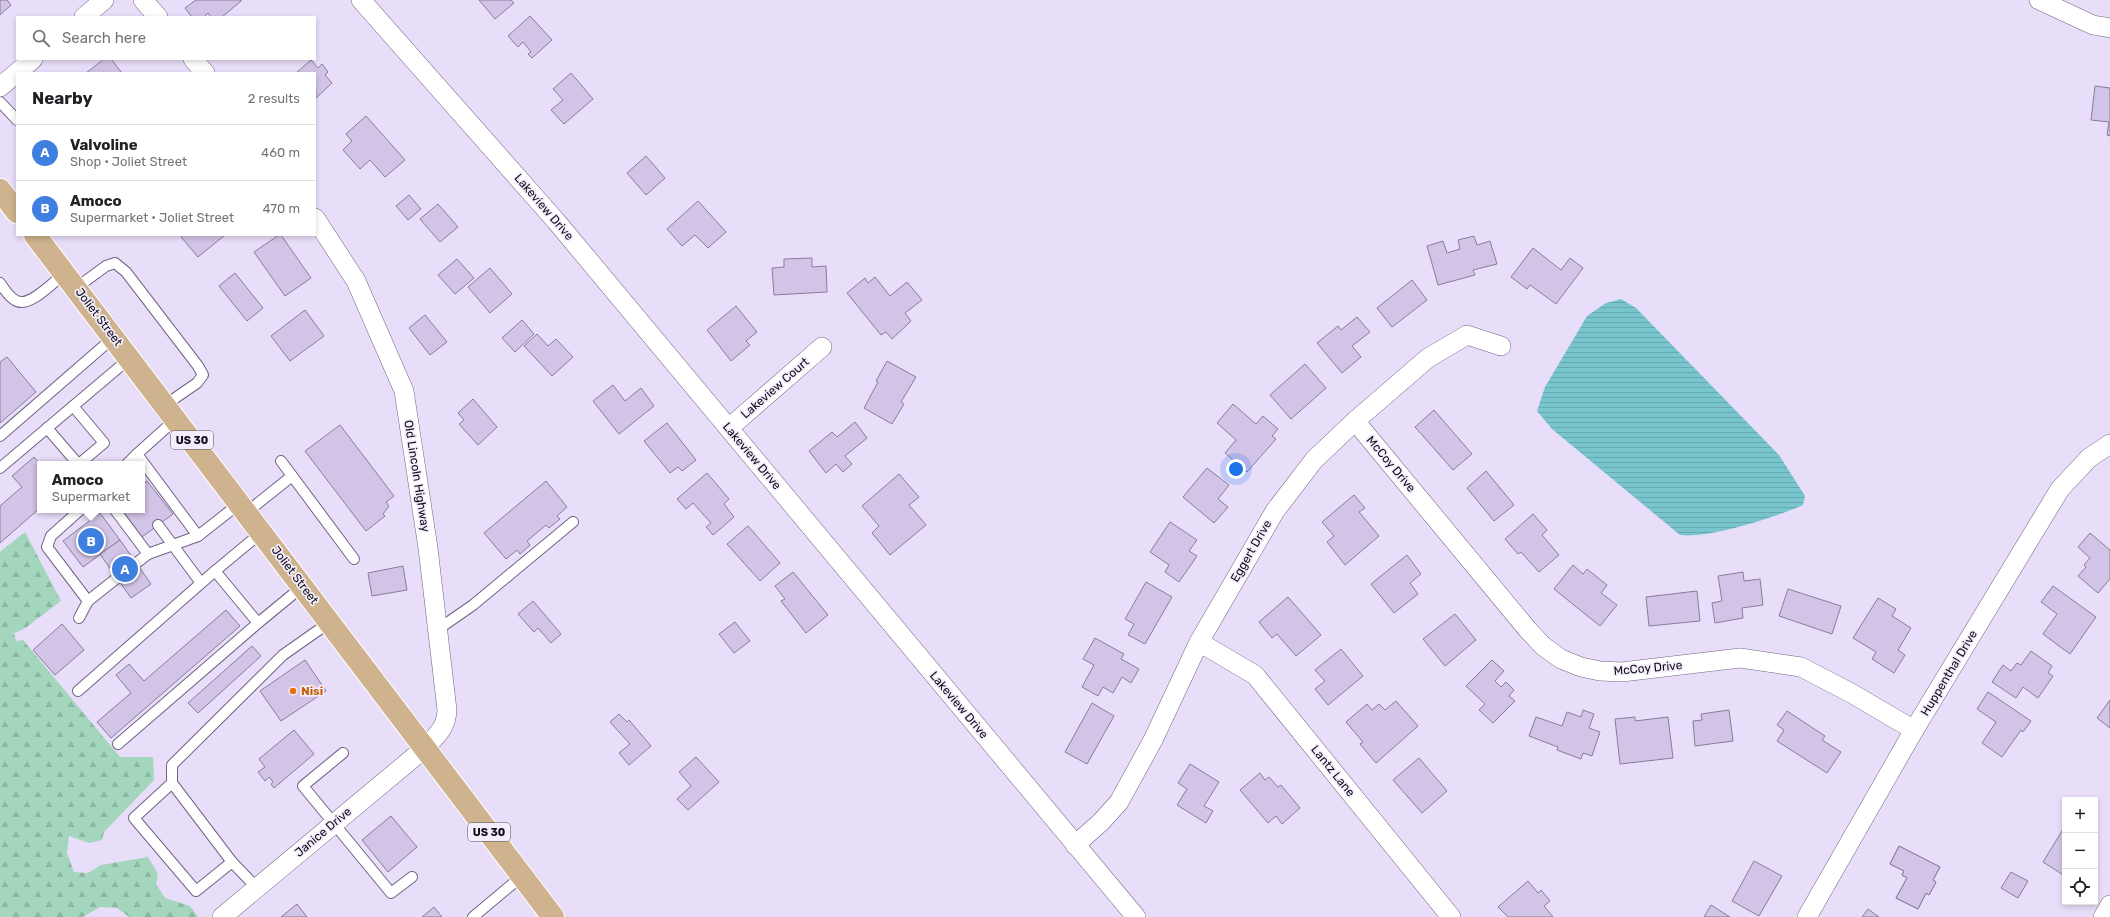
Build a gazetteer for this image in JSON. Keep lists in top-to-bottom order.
{
  "streets": {
    "main road": ["Joliet Street", "US 30"],
    "street": [
      "Lakeview Drive",
      "Lakeview Court",
      "McCoy Drive",
      "Old Lincoln Highway",
      "Eggert Drive",
      "Huppenthal Drive",
      "Lantz Lane",
      "Janice Drive"
    ]
  },
  "crossings": [
    ["Lakeview Drive", "Lakeview Court"],
    ["Lakeview Drive", "Eggert Drive"],
    ["Joliet Street", "Old Lincoln Highway"],
    ["Joliet Street", "Janice Drive"],
    ["McCoy Drive", "Eggert Drive"],
    ["McCoy Drive", "Huppenthal Drive"],
    ["Old Lincoln Highway", "Janice Drive"],
    ["Eggert Drive", "Lantz Lane"]
  ],
  "places": ["Nisi"],
  "page": {
    "search": "Search here",
    "heading": ["Nearby", "2 results"],
    "list": [
      {
        "mark": "A",
        "name": "Valvoline",
        "note": "Shop · Joliet Street",
        "value": "460 m"
      },
      {
        "mark": "B",
        "name": "Amoco",
        "note": "Supermarket · Joliet Street",
        "value": "470 m"
      }
    ],
    "popup": ["Amoco", "Supermarket"],
    "pins": ["B", "A"],
    "map_buttons": ["+", "−"]
  }
}
